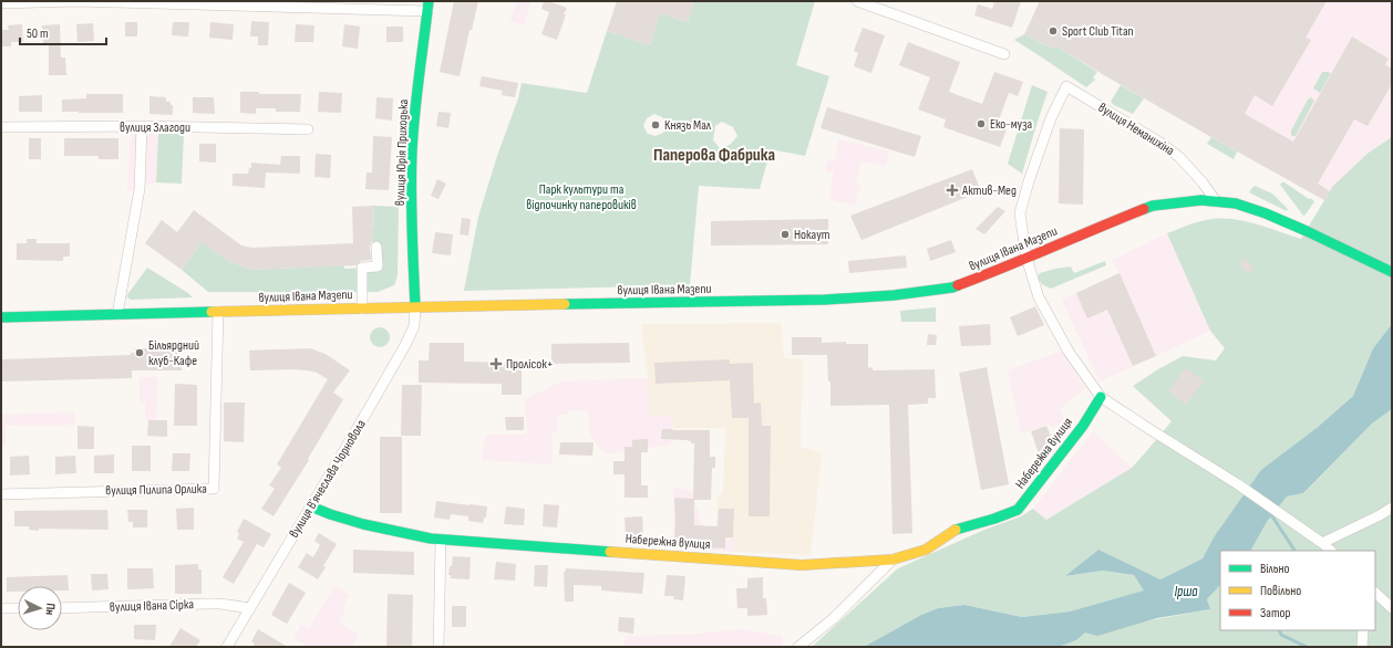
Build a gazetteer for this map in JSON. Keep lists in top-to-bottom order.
{
  "streets": {
    "main road": ["вулиця Юрія Приходька", "вулиця Івана Мазепи", "Набережна вулиця"],
    "street": [
      "вулиця Злагоди",
      "вулиця Неманихіна",
      "вулиця Вʼячеслава Чорновола",
      "вулиця Пилипа Орлика",
      "вулиця Івана Сірка"
    ]
  },
  "crossings": [
    ["вулиця Неманихіна", "вулиця Івана Мазепи"],
    ["вулиця Юрія Приходька", "вулиця Івана Мазепи"],
    ["вулиця Юрія Приходька", "вулиця Вʼячеслава Чорновола"],
    ["вулиця Івана Мазепи", "вулиця Вʼячеслава Чорновола"],
    ["вулиця Івана Мазепи", "вулиця Пилипа Орлика"],
    ["Набережна вулиця", "вулиця Вʼячеслава Чорновола"],
    ["вулиця Вʼячеслава Чорновола", "вулиця Івана Сірка"]
  ],
  "districts": ["Паперова Фабрика"],
  "water": ["Ірша"],
  "parks": ["Парк культури та відпочинку паперовиків"],
  "places": {
    "other": [
      "Sport Club Titan",
      "Еко-муза",
      "Князь Мал",
      "Нокаут",
      "Більярдний клуб-Кафе"
    ],
    "health": ["Актив-Мед", "Пролісок+"]
  },
  "legend": ["Вільно", "Повільно", "Затор"],
  "scale_bar": "50 m",
  "north": "right"
}
